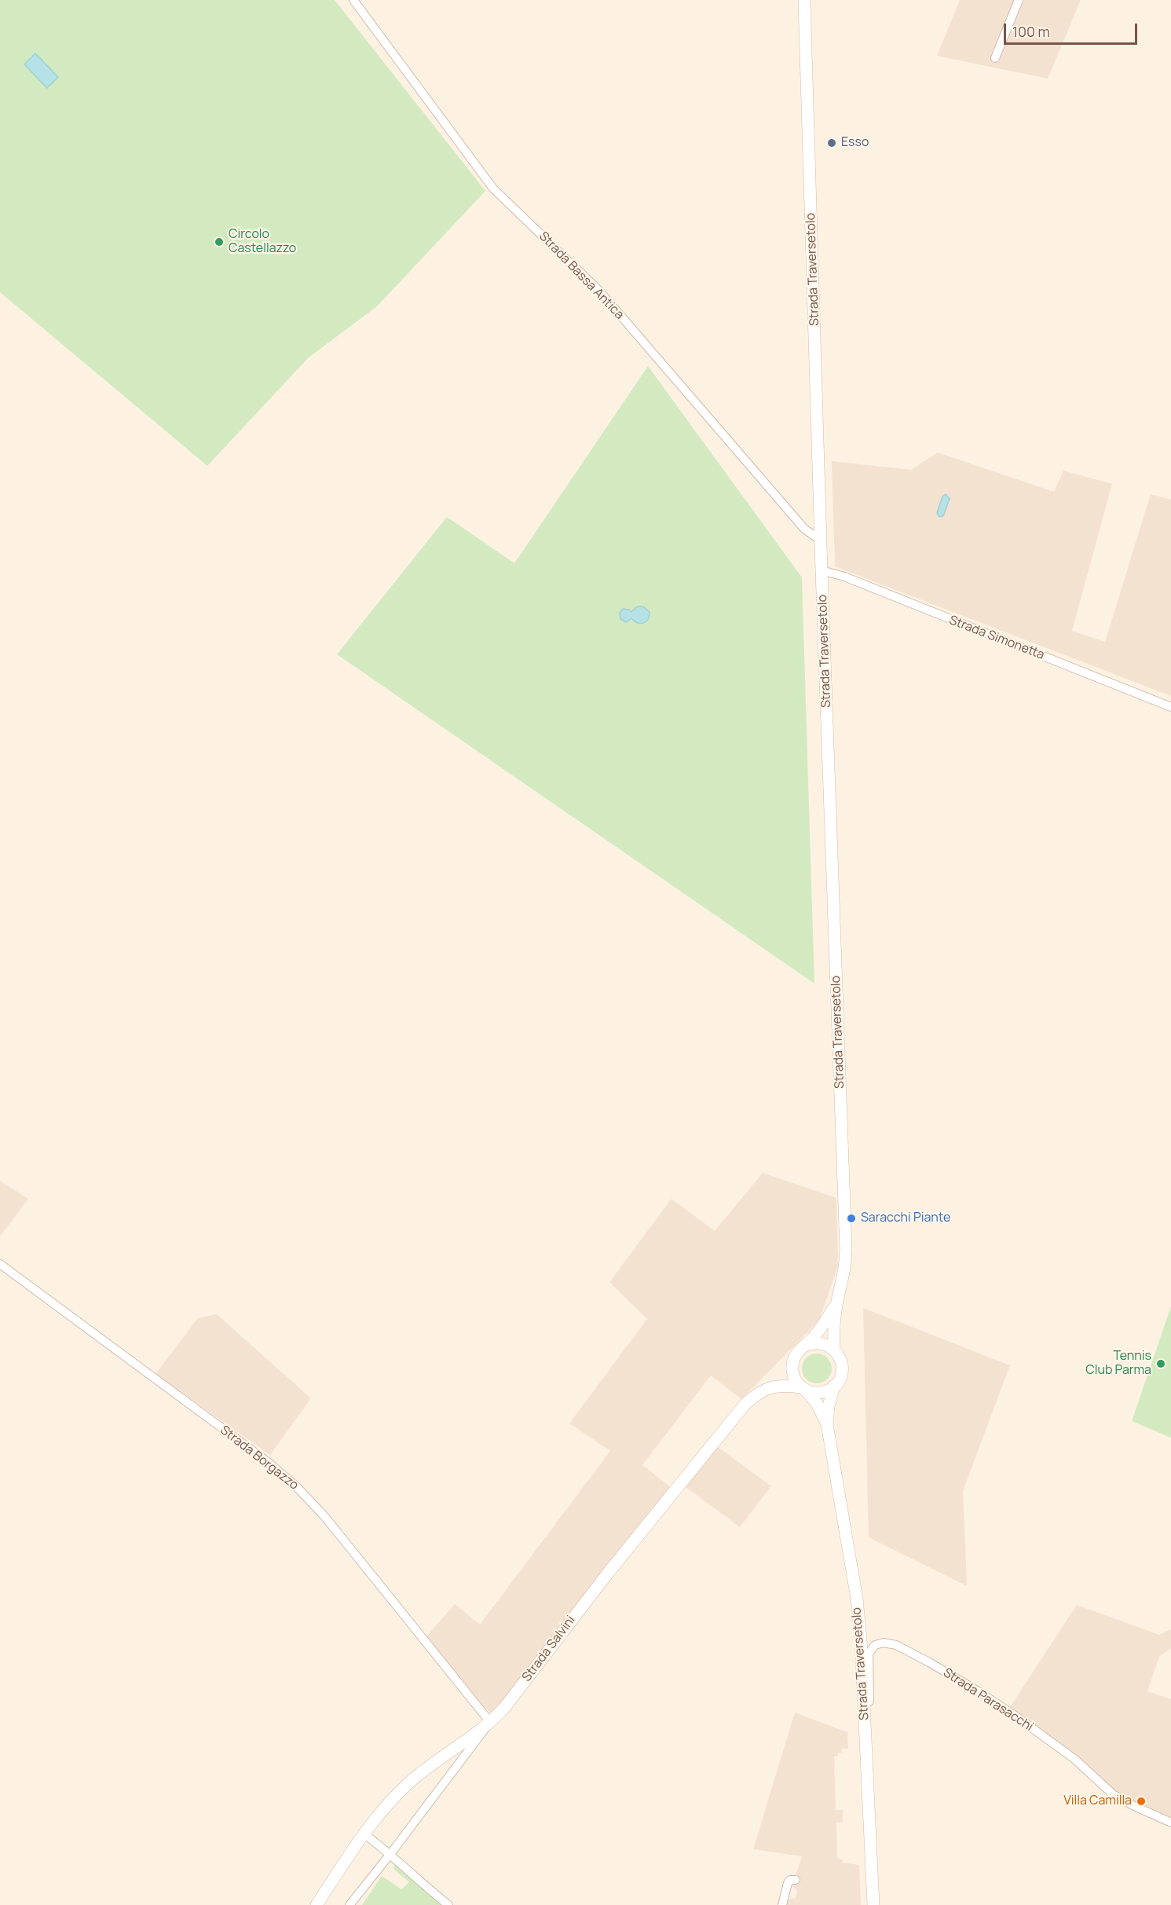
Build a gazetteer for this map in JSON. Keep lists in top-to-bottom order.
{
  "streets": {
    "main road": ["Strada Traversetolo", "Strada Salvini"],
    "street": [
      "Strada Bassa Antica",
      "Strada Simonetta",
      "Strada Borgazzo",
      "Strada Parasacchi"
    ]
  },
  "crossings": [
    ["Strada Traversetolo", "Strada Bassa Antica"],
    ["Strada Traversetolo", "Strada Simonetta"],
    ["Strada Traversetolo", "Strada Salvini"],
    ["Strada Traversetolo", "Strada Parasacchi"],
    ["Strada Borgazzo", "Strada Salvini"]
  ],
  "places": [
    "Esso",
    "Circolo Castellazzo",
    "Saracchi Piante",
    "Tennis Club Parma",
    "Villa Camilla"
  ],
  "scale_bar": "100 m"
}
